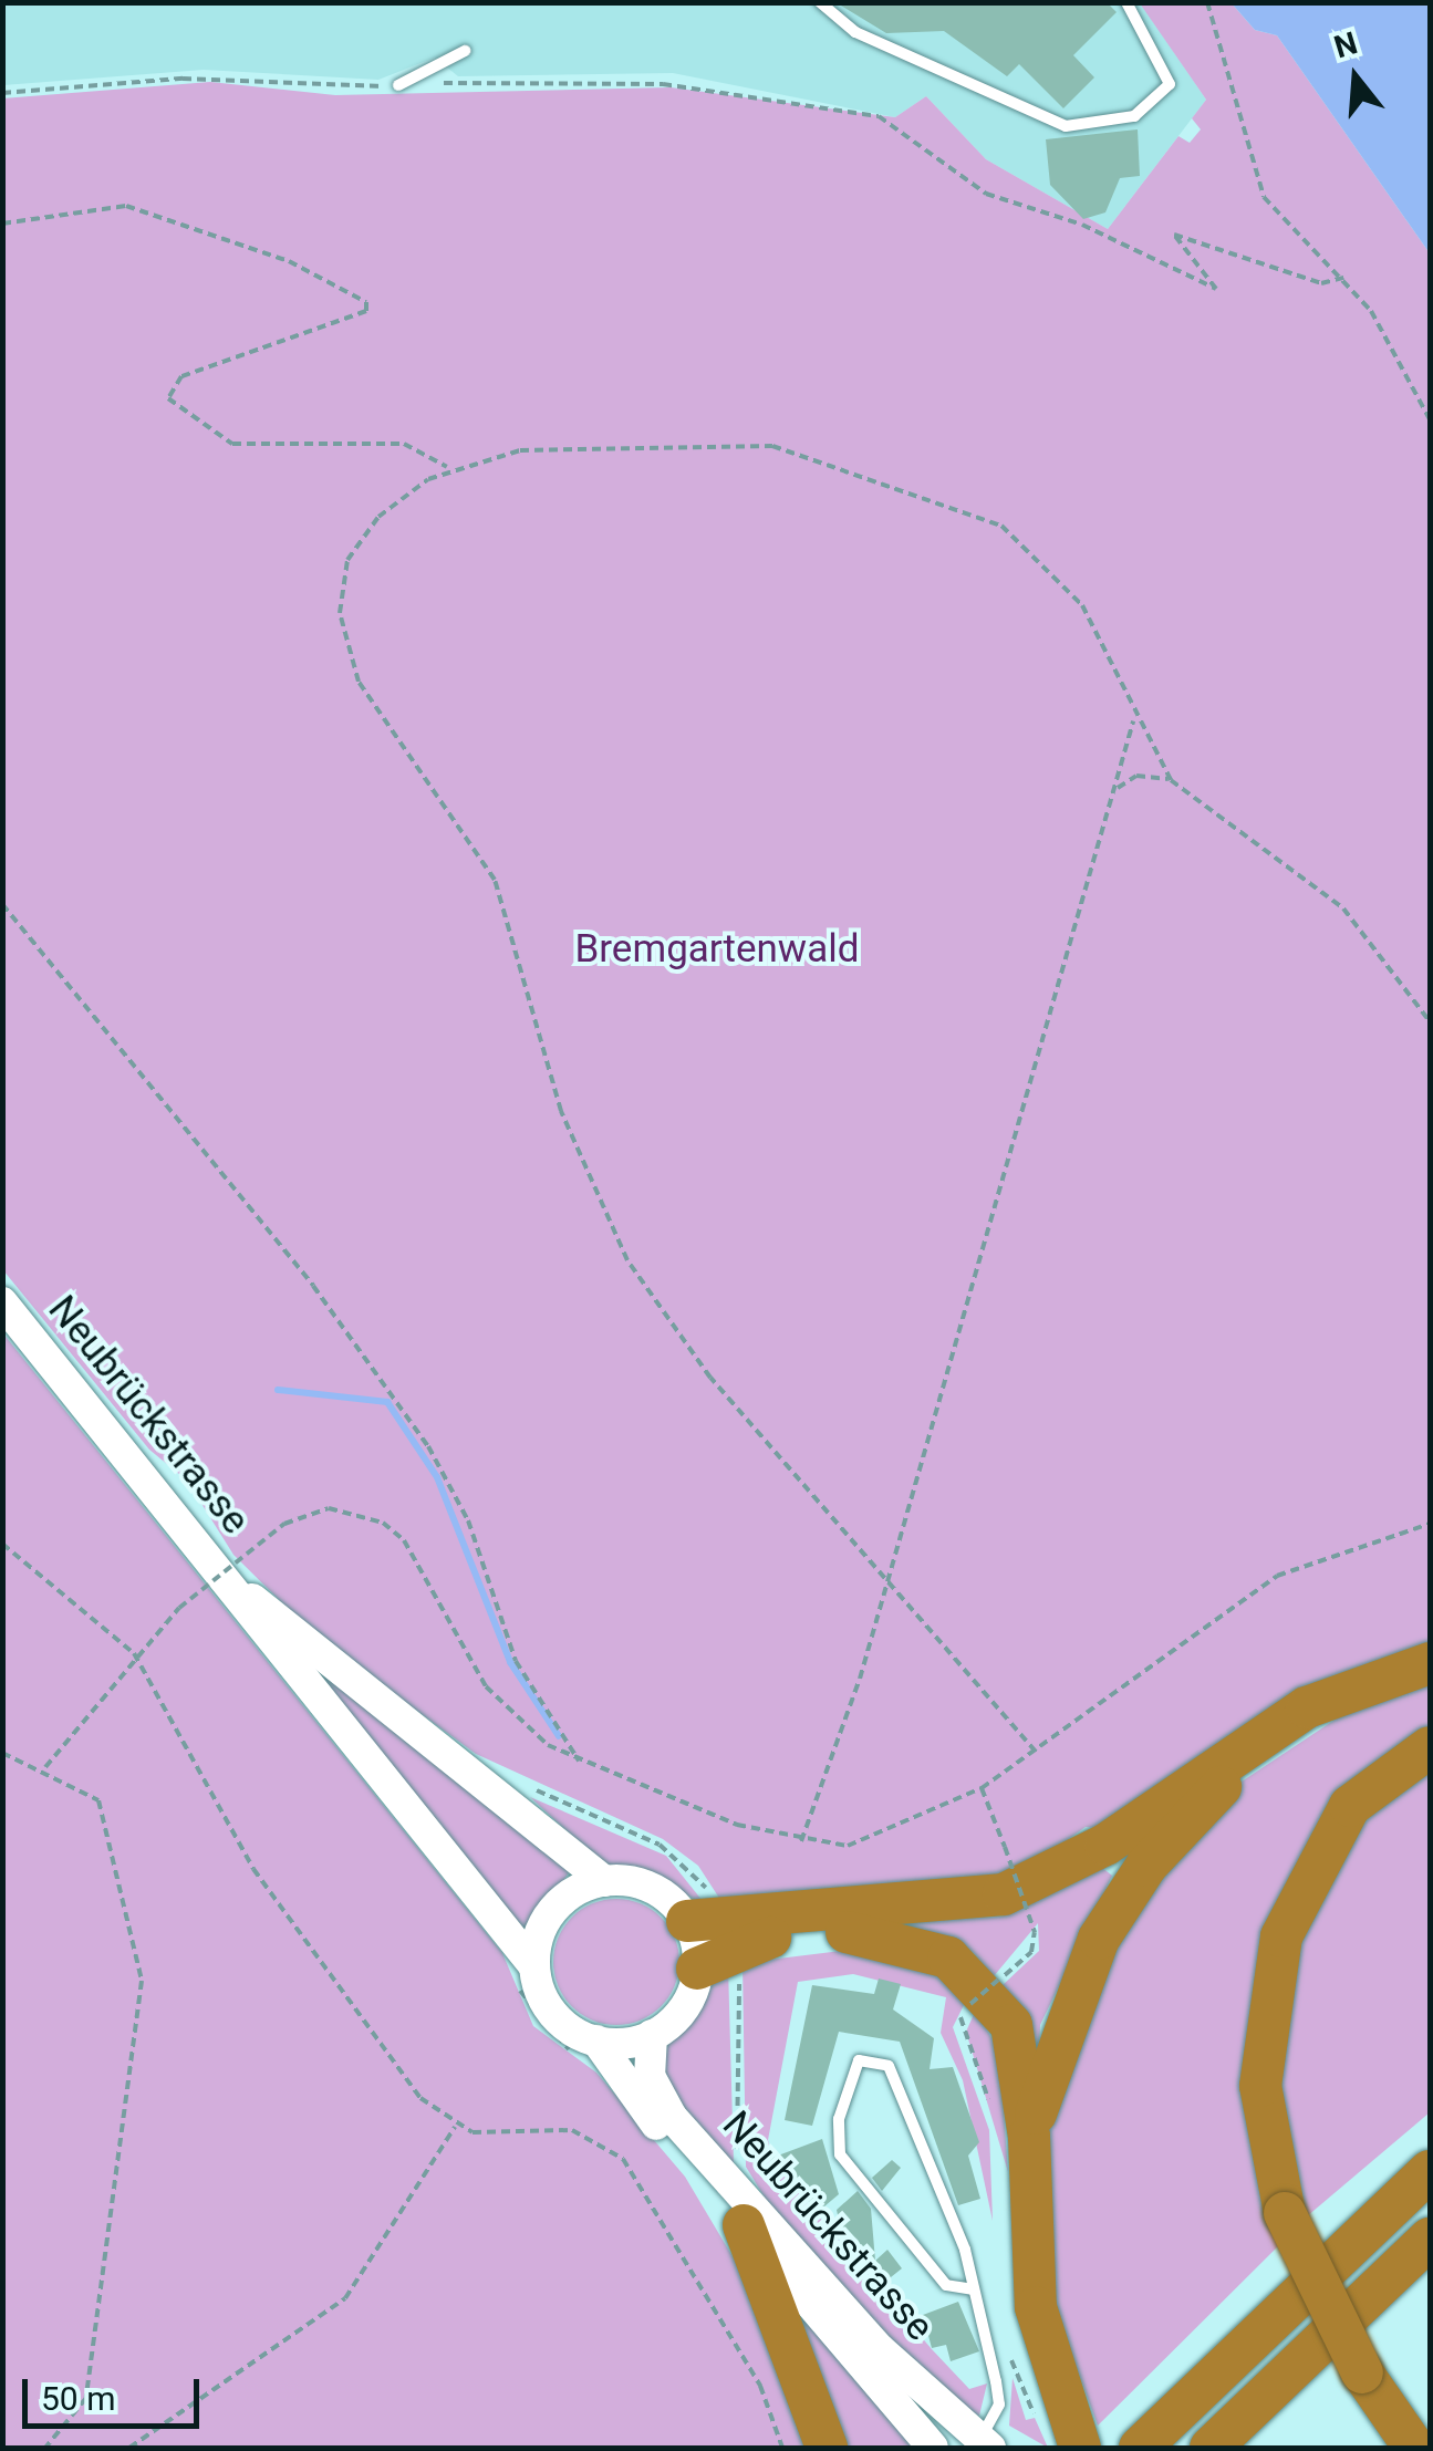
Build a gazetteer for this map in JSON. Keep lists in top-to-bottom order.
{
  "streets": {
    "main road": ["Neubrückstrasse"]
  },
  "parks": ["Bremgartenwald"],
  "scale_bar": "50 m",
  "north": "top"
}
